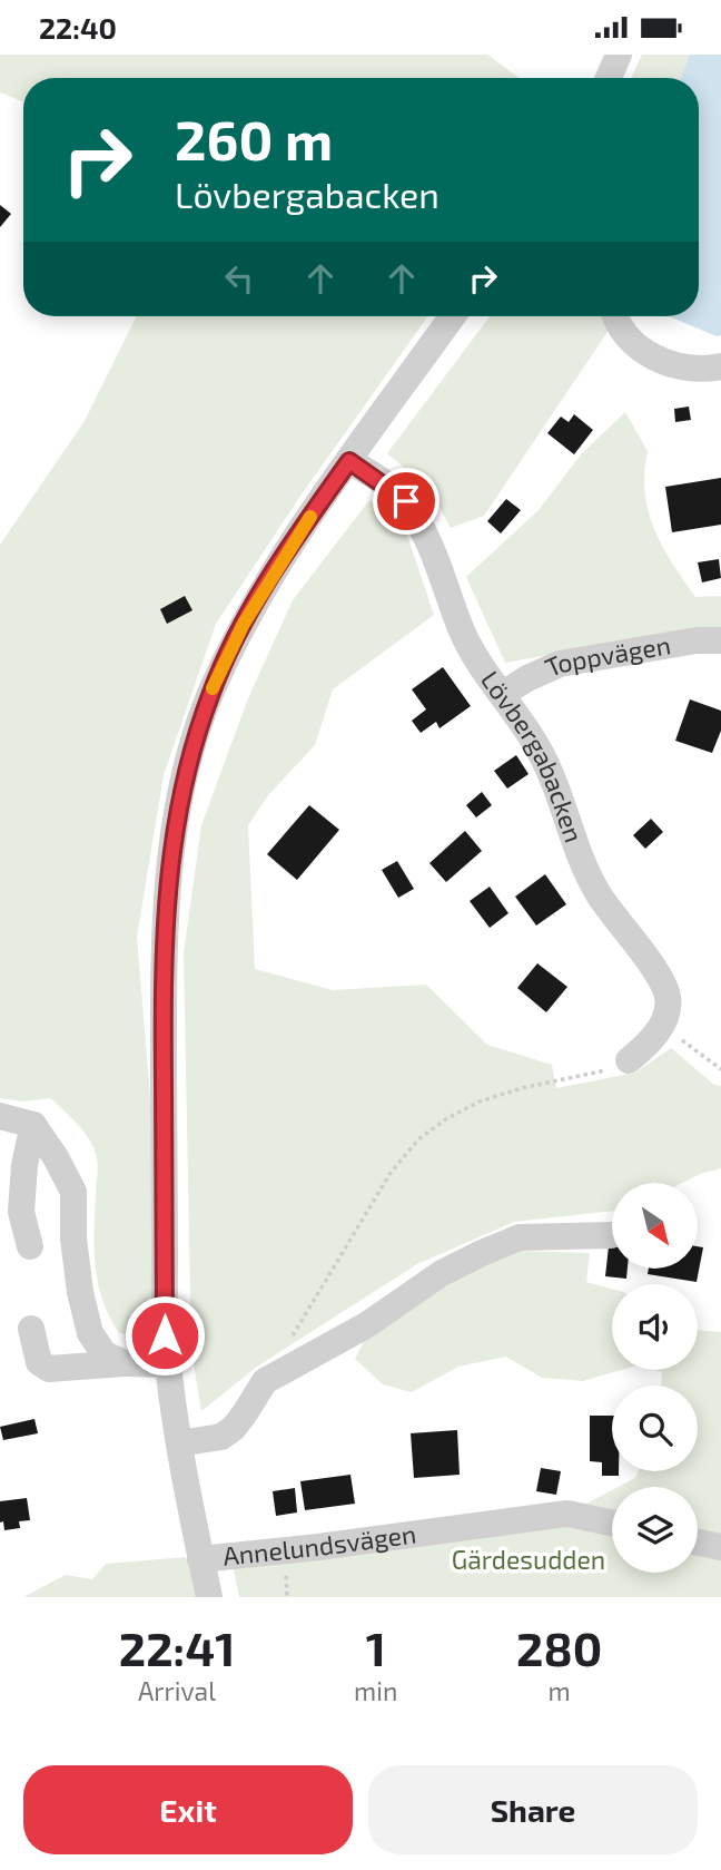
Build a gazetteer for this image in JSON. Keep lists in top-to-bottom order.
{
  "streets": {
    "street": ["Toppvägen", "Lövbergabacken", "Annelundsvägen"]
  },
  "crossings": [
    ["Toppvägen", "Lövbergabacken"]
  ],
  "parks": ["Gärdesudden"],
  "north": "bottom right",
  "page": {
    "status": "22:40",
    "turn": ["260 m", "Lövbergabacken"],
    "eta": [
      "22:41",
      "Arrival",
      "1",
      "min",
      "280",
      "m"
    ],
    "buttons": ["Exit", "Share"]
  }
}
